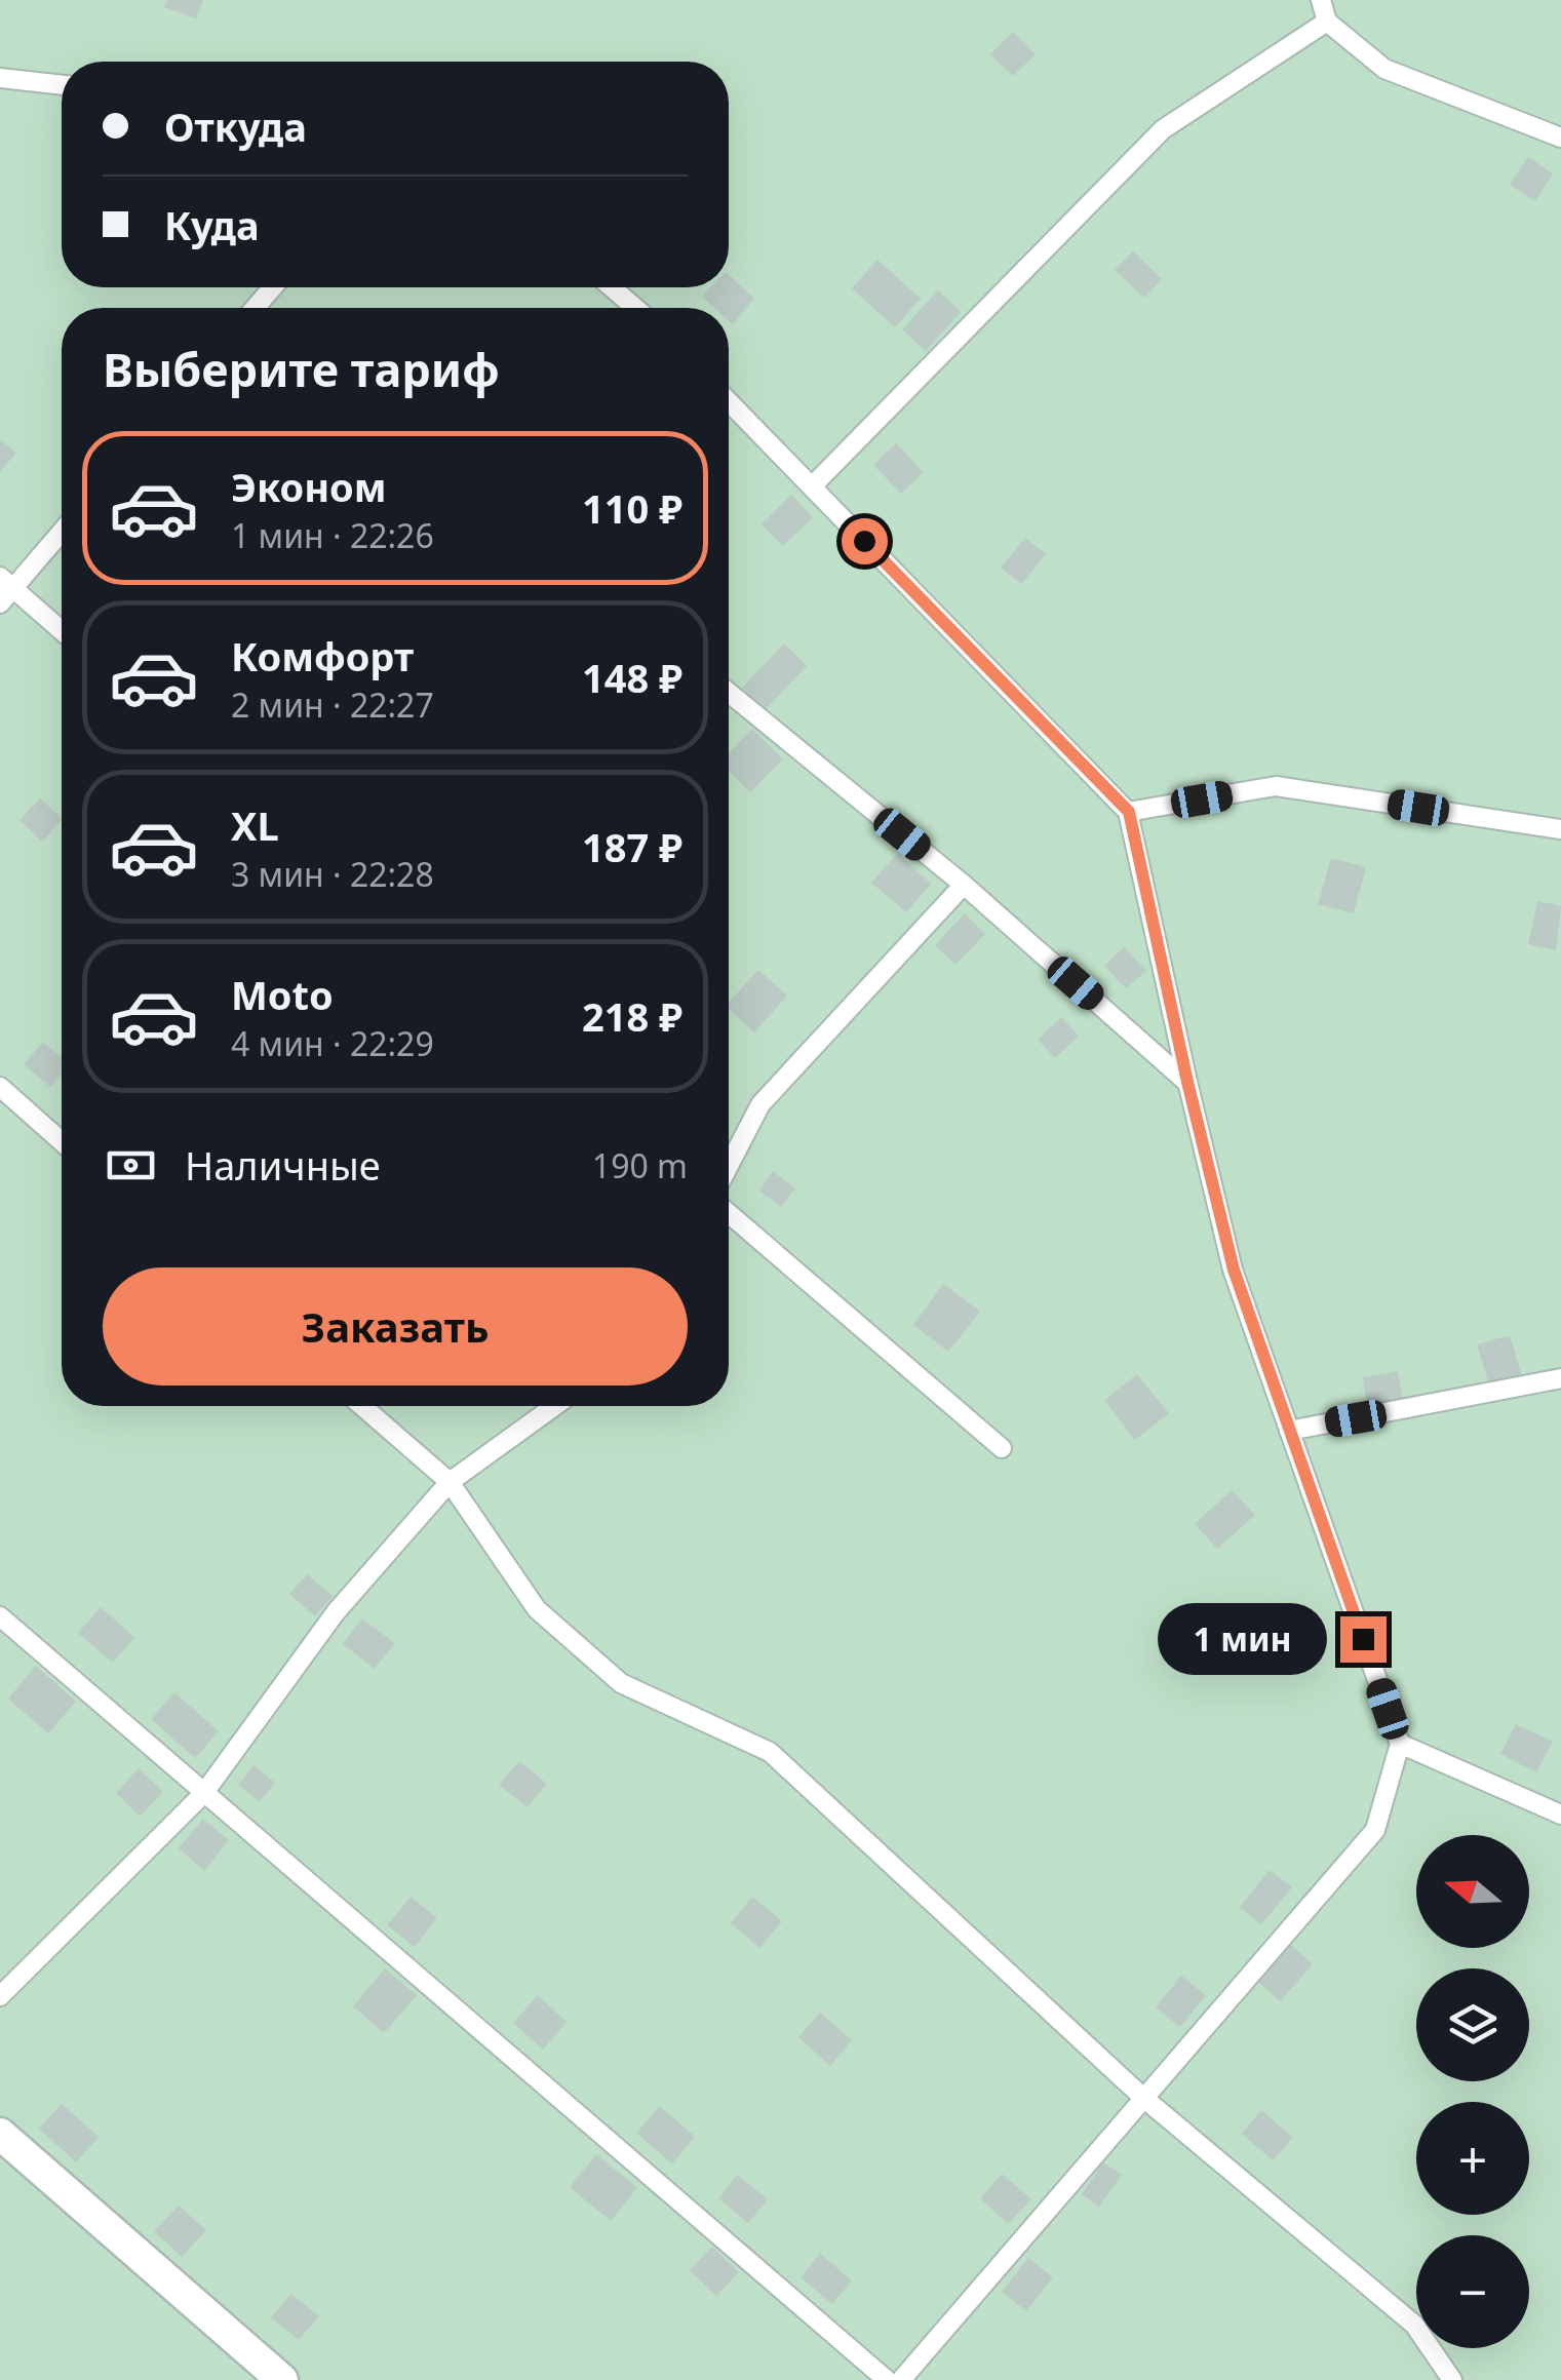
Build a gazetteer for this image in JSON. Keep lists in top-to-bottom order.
{
  "north": "left",
  "page": {
    "banner": ["Откуда", "Куда"],
    "heading": "Выберите тариф",
    "list": [
      {
        "name": "Эконом",
        "note": "1 мин · 22:26",
        "value": "110 ₽"
      },
      {
        "name": "Комфорт",
        "note": "2 мин · 22:27",
        "value": "148 ₽"
      },
      {
        "name": "XL",
        "note": "3 мин · 22:28",
        "value": "187 ₽"
      },
      {
        "name": "Moto",
        "note": "4 мин · 22:29",
        "value": "218 ₽"
      }
    ],
    "pay": ["Наличные", "190 m"],
    "buttons": "Заказать",
    "bubble": "1 мин",
    "map_buttons": ["+", "−"]
  }
}
